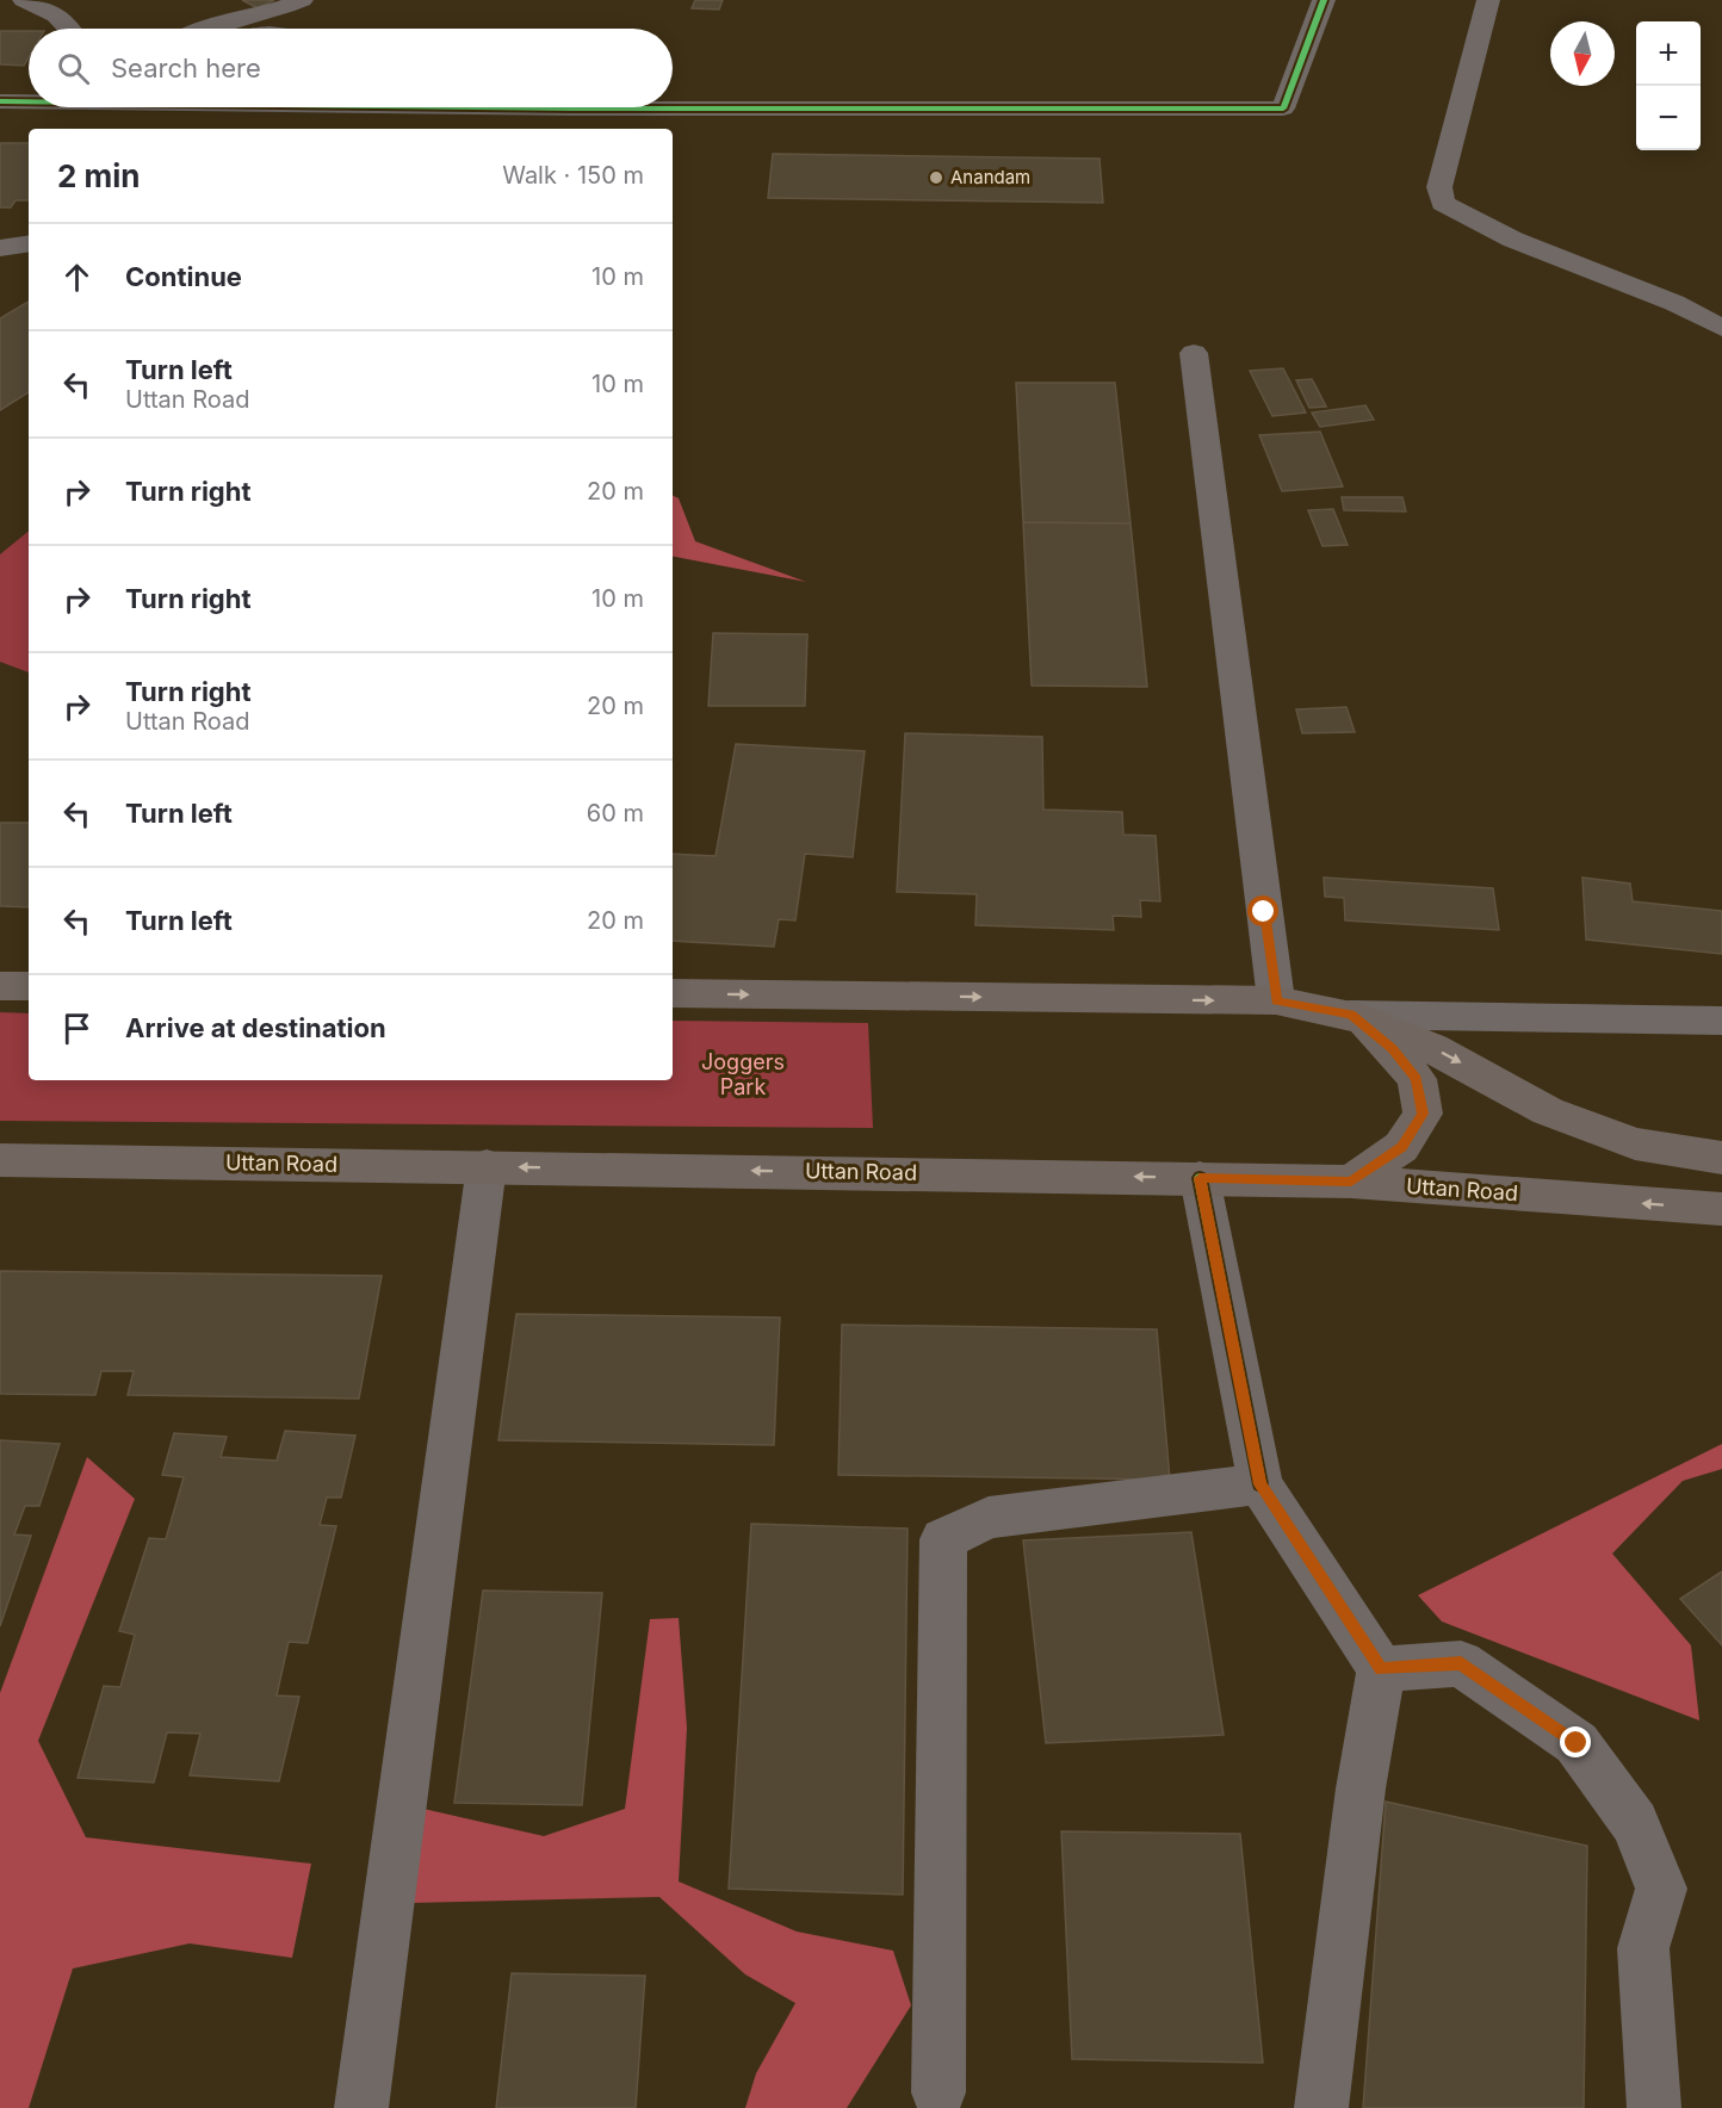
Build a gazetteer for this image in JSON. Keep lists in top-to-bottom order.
{
  "streets": {
    "main road": ["Uttan Road"]
  },
  "parks": ["Joggers Park"],
  "places": ["Anandam"],
  "north": "bottom",
  "page": {
    "map_buttons": ["+", "−"],
    "search": "Search here",
    "heading": ["2 min", "Walk · 150 m"],
    "list": [
      ["Continue", "10 m"],
      ["Turn left", "Uttan Road", "10 m"],
      ["Turn right", "20 m"],
      ["Turn right", "10 m"],
      ["Turn right", "Uttan Road", "20 m"],
      ["Turn left", "60 m"],
      ["Turn left", "20 m"],
      "Arrive at destination"
    ]
  }
}
